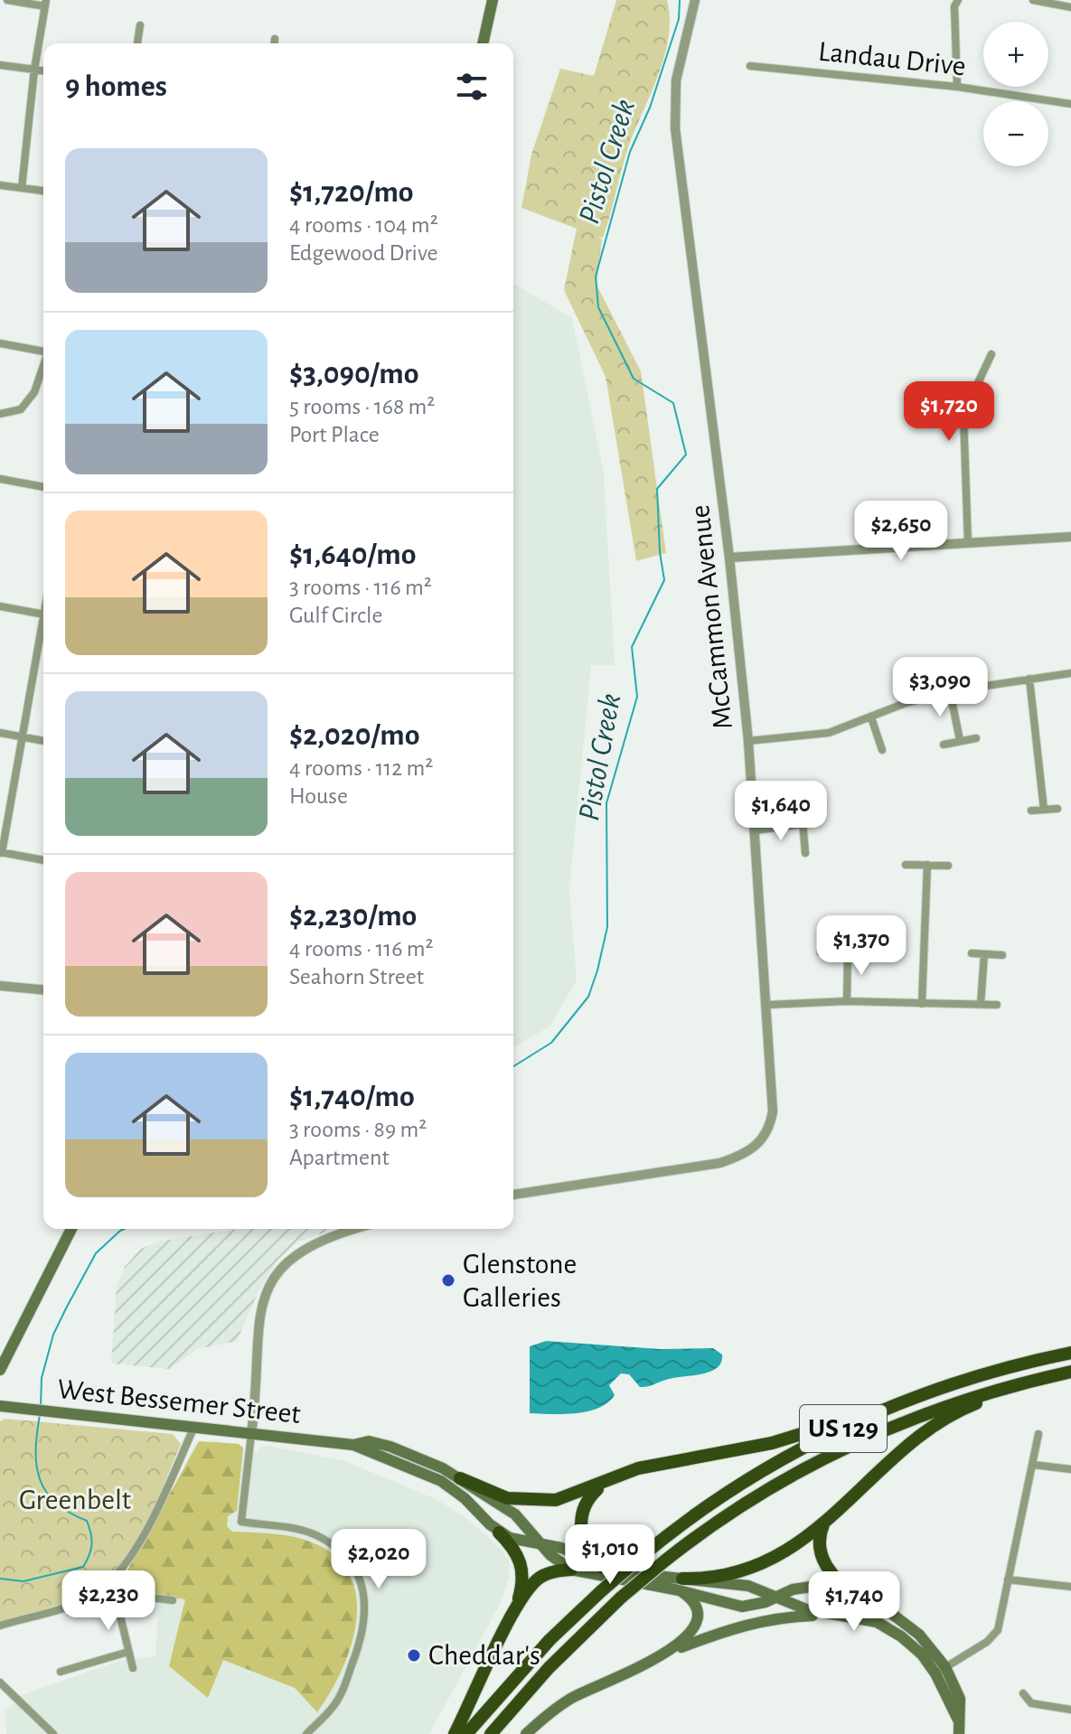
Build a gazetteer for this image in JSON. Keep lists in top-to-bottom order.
{
  "streets": {
    "highway": ["US 129"],
    "main road": ["West Bessemer Street"],
    "street": ["Landau Drive", "McCammon Avenue"]
  },
  "water": ["Pistol Creek"],
  "parks": ["Greenbelt"],
  "places": ["Glenstone Galleries", "Cheddar's"],
  "page": {
    "map_buttons": ["+", "−"],
    "heading": "9 homes",
    "list": [
      {
        "name": "$1,720/mo",
        "note": "4 rooms · 104 m² · Edgewood Drive"
      },
      {
        "name": "$3,090/mo",
        "note": "5 rooms · 168 m² · Port Place"
      },
      {
        "name": "$1,640/mo",
        "note": "3 rooms · 116 m² · Gulf Circle"
      },
      {
        "name": "$2,020/mo",
        "note": "4 rooms · 112 m² · House"
      },
      {
        "name": "$2,230/mo",
        "note": "4 rooms · 116 m² · Seahorn Street"
      },
      {
        "name": "$1,740/mo",
        "note": "3 rooms · 89 m² · Apartment"
      }
    ],
    "price": [
      "$1,720",
      "$2,650",
      "$3,090",
      "$1,640",
      "$1,370",
      "$1,010",
      "$2,020",
      "$2,230",
      "$1,740"
    ]
  }
}
